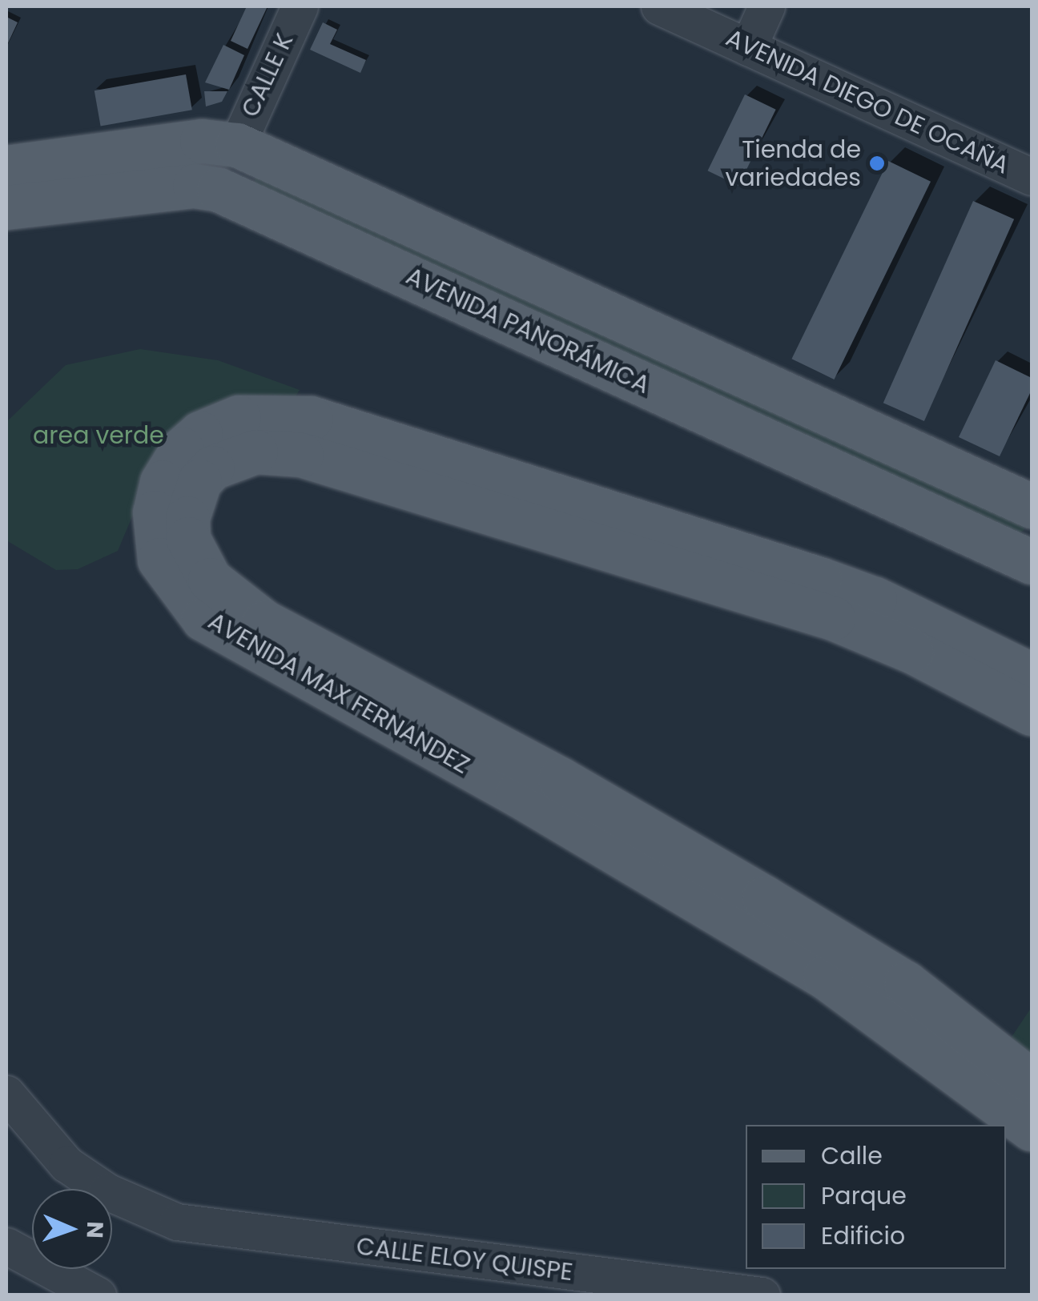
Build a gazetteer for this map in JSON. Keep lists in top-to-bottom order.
{
  "streets": {
    "main road": ["AVENIDA PANORÁMICA", "AVENIDA MAX FERNANDEZ"],
    "street": ["CALLE K", "AVENIDA DIEGO DE OCAÑA", "CALLE ELOY QUISPE"]
  },
  "crossings": [
    ["CALLE K", "AVENIDA PANORÁMICA"]
  ],
  "parks": ["area verde"],
  "places": ["Tienda de variedades"],
  "legend": ["Calle", "Parque", "Edificio"],
  "north": "right"
}
